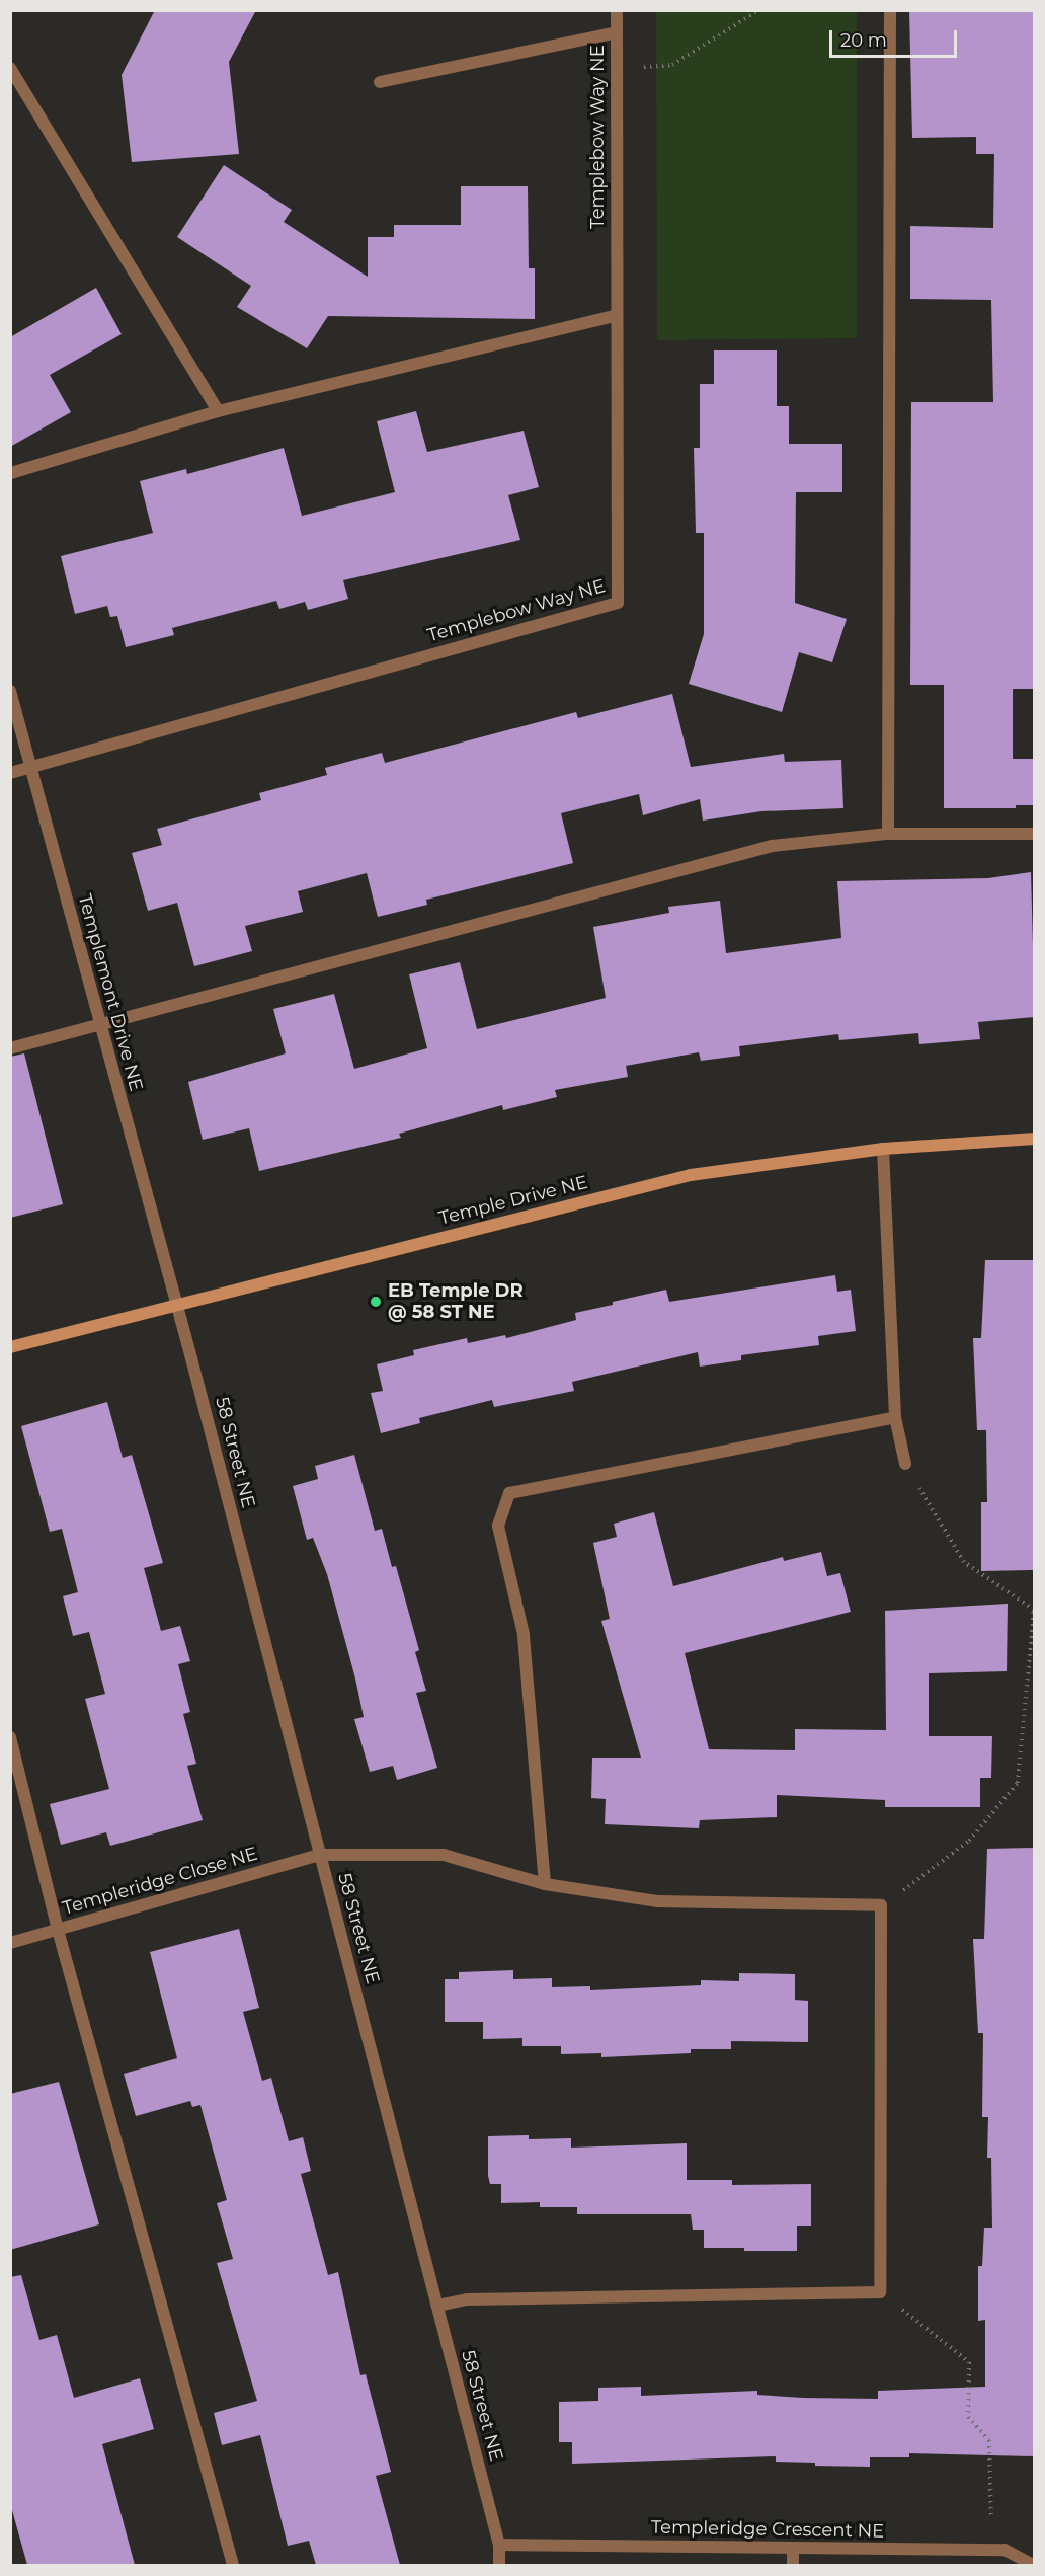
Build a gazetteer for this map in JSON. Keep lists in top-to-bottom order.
{
  "streets": {
    "street": [
      "Templebow Way NE",
      "Templemont Drive NE",
      "Temple Drive NE",
      "58 Street NE",
      "Templeridge Close NE",
      "Templeridge Crescent NE"
    ]
  },
  "crossings": [
    ["Templebow Way NE", "Templemont Drive NE"],
    ["Templemont Drive NE", "Temple Drive NE"],
    ["Templemont Drive NE", "58 Street NE"],
    ["Temple Drive NE", "58 Street NE"],
    ["58 Street NE", "Templeridge Close NE"],
    ["58 Street NE", "Templeridge Crescent NE"]
  ],
  "places": ["EB Temple DR @ 58 ST NE"],
  "scale_bar": "20 m"
}
